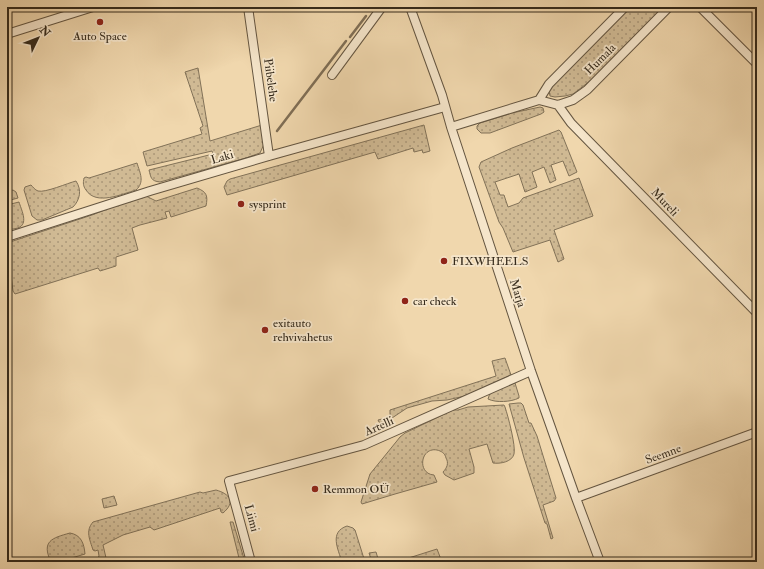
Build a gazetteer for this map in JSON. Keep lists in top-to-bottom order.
{
  "streets": {
    "street": [
      "Humala",
      "Piibelehe",
      "Laki",
      "Mureli",
      "Marja",
      "Artelli",
      "Seemne",
      "Liimi"
    ]
  },
  "crossings": [
    ["Humala", "Mureli"],
    ["Piibelehe", "Laki"],
    ["Laki", "Marja"],
    ["Marja", "Artelli"],
    ["Marja", "Seemne"],
    ["Artelli", "Liimi"]
  ],
  "places": [
    "Auto Space",
    "sysprint",
    "FIXWHEELS",
    "car check",
    "exitauto rehvivahetus",
    "Remmon OÜ"
  ],
  "north": "top right"
}
